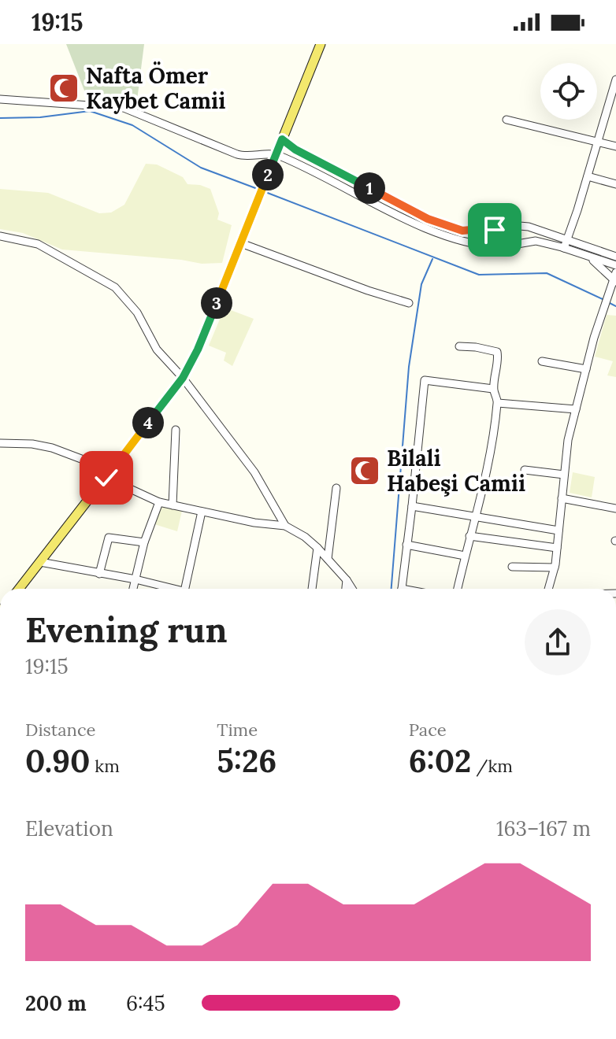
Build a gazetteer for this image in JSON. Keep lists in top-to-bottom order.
{
  "places": {
    "mosque": ["Nafta Ömer Kaybet Camii", "Bilali Habeşi Camii"]
  },
  "page": {
    "status": "19:15",
    "pins": [
      "2",
      "1",
      "3",
      "4"
    ],
    "heading": ["Evening run", "19:15"],
    "stats": [
      ["Distance", "0.90 km"],
      ["Time", "5:26"],
      ["Pace", "6:02 /km"]
    ],
    "chart": ["Elevation", "163–167 m"],
    "list": [
      {
        "name": "200 m",
        "note": "6:45"
      }
    ]
  }
}
